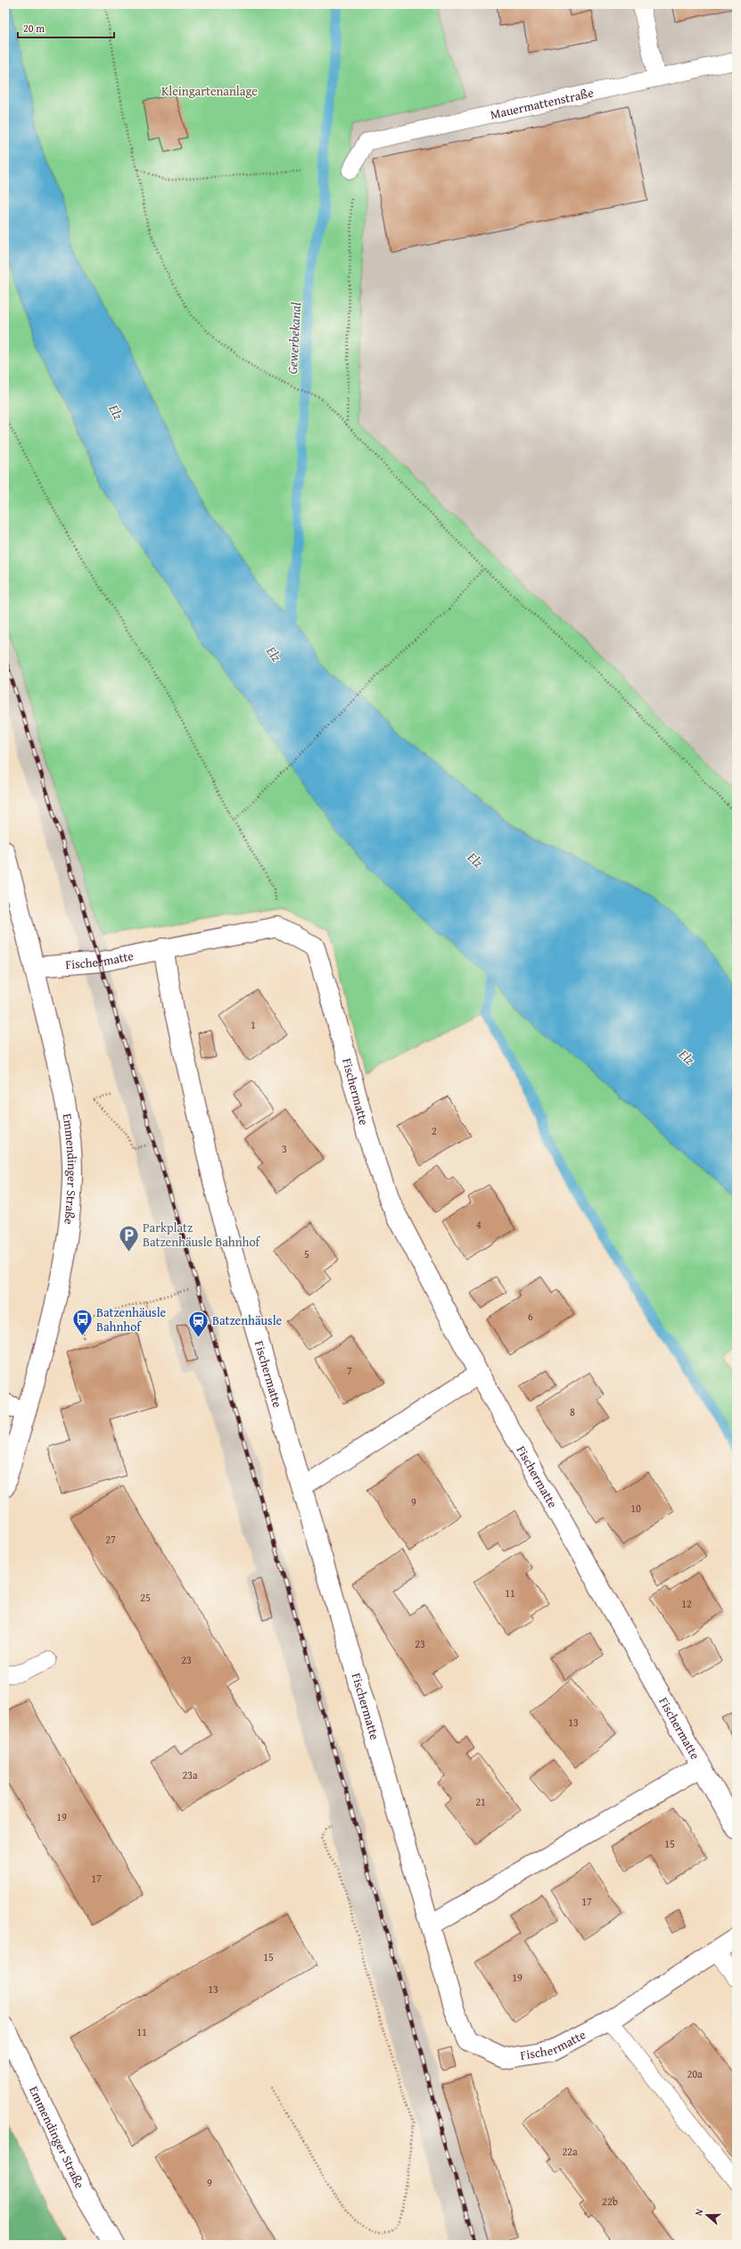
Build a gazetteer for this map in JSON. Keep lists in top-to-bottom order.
{
  "streets": {
    "street": ["Fischermatte", "Emmendinger Straße"],
    "lane": ["Mauermattenstraße"]
  },
  "crossings": [
    ["Fischermatte", "Emmendinger Straße"]
  ],
  "water": ["Gewerbekanal", "Elz"],
  "parks": ["Kleingartenanlage"],
  "places": {
    "parking": ["Parkplatz Batzenhäusle Bahnhof"],
    "bus stop": ["Batzenhäusle Bahnhof"],
    "station": ["Batzenhäusle"]
  },
  "house_numbers": [
    "1",
    "2",
    "3",
    "4",
    "5",
    "6",
    "7",
    "8",
    "9",
    "10",
    "27",
    "11",
    "25",
    "12",
    "23",
    "23",
    "13",
    "23a",
    "21",
    "19",
    "15",
    "17",
    "17",
    "15",
    "19",
    "13",
    "11",
    "20a",
    "22a",
    "9",
    "22b"
  ],
  "scale_bar": "20 m",
  "north": "left"
}
